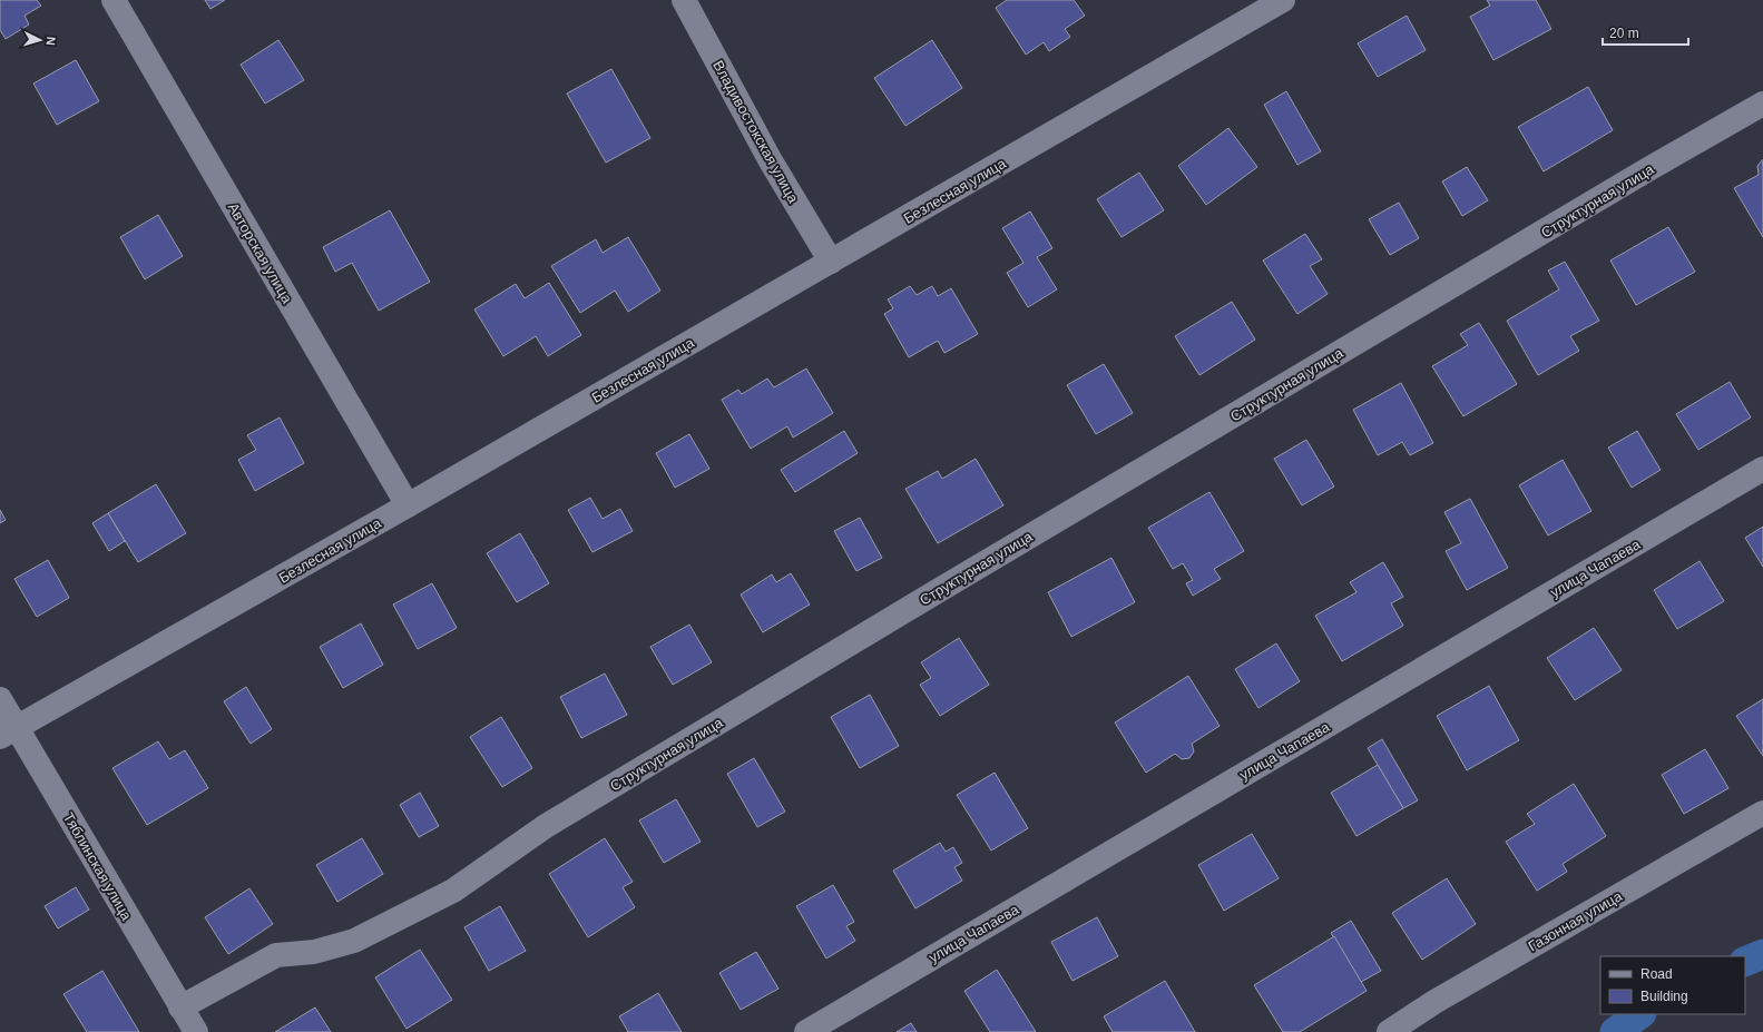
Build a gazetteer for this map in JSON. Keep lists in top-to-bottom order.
{
  "streets": {
    "street": [
      "Владивостокская улица",
      "Безлесная улица",
      "Структурная улица",
      "Авторская улица",
      "улица Чапаева",
      "Тяблинская улица",
      "Газонная улица"
    ]
  },
  "crossings": [
    ["Владивостокская улица", "Безлесная улица"],
    ["Безлесная улица", "Авторская улица"],
    ["Безлесная улица", "Тяблинская улица"],
    ["Структурная улица", "Тяблинская улица"]
  ],
  "legend": ["Road", "Building"],
  "scale_bar": "20 m",
  "north": "right"
}
